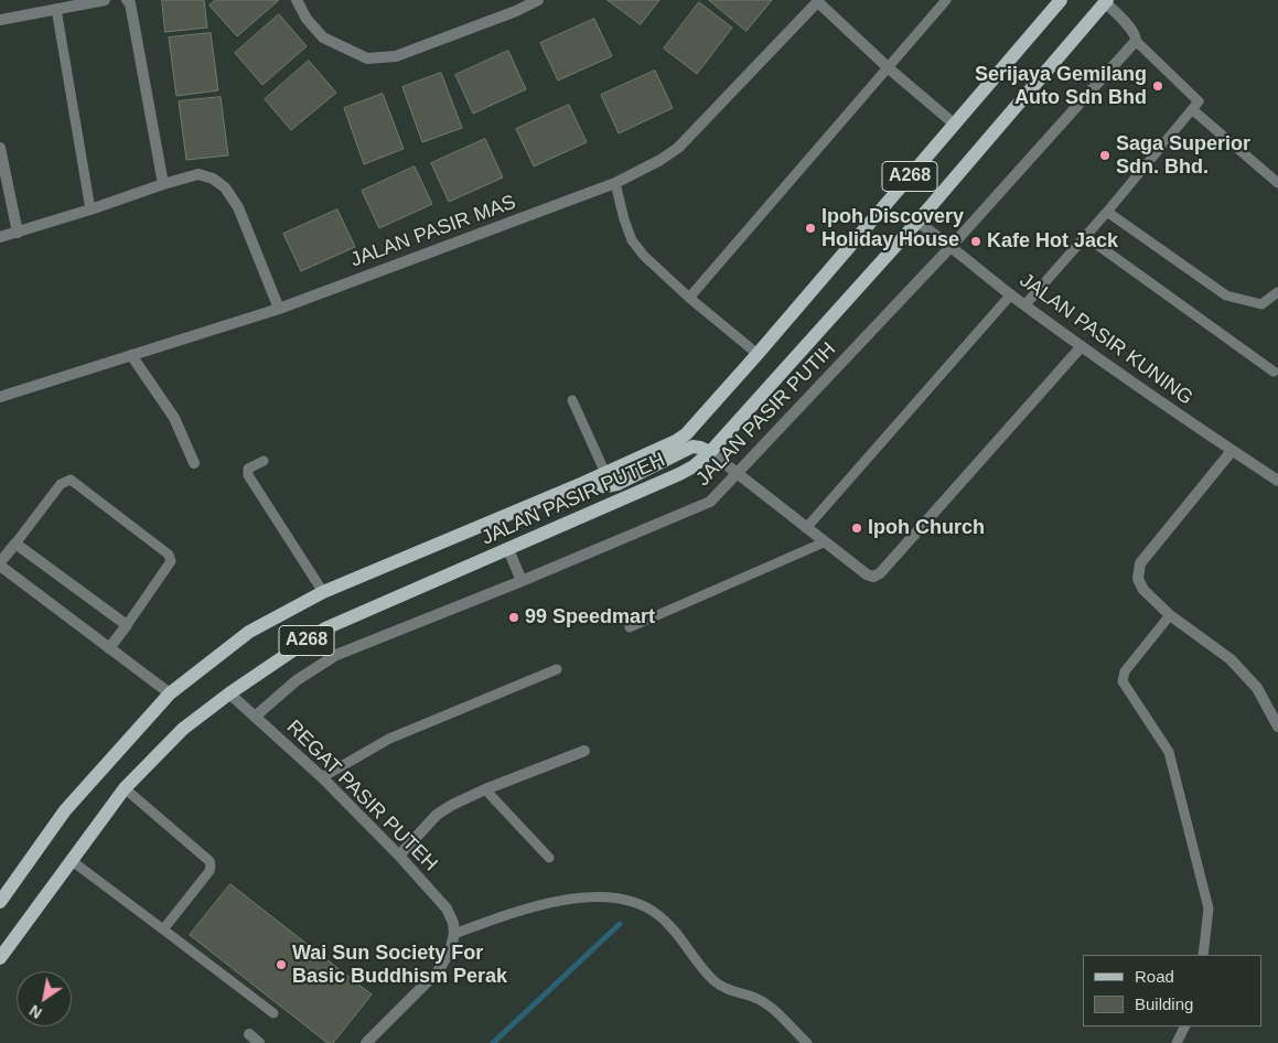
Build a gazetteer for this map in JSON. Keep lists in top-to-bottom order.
{
  "streets": {
    "main road": ["A268", "JALAN PASIR PUTEH"],
    "street": [
      "JALAN PASIR MAS",
      "JALAN PASIR KUNING",
      "JALAN PASIR PUTIH",
      "REGAT PASIR PUTEH"
    ]
  },
  "crossings": [
    ["JALAN PASIR KUNING", "JALAN PASIR PUTIH"],
    ["JALAN PASIR KUNING", "JALAN PASIR PUTEH"],
    ["JALAN PASIR PUTIH", "REGAT PASIR PUTEH"],
    ["JALAN PASIR PUTEH", "REGAT PASIR PUTEH"]
  ],
  "places": [
    "Serijaya Gemilang Auto Sdn Bhd",
    "Saga Superior Sdn. Bhd.",
    "Ipoh Discovery Holiday House",
    "Kafe Hot Jack",
    "Ipoh Church",
    "99 Speedmart",
    "Wai Sun Society For Basic Buddhism Perak"
  ],
  "legend": ["Road", "Building"],
  "north": "bottom left"
}
